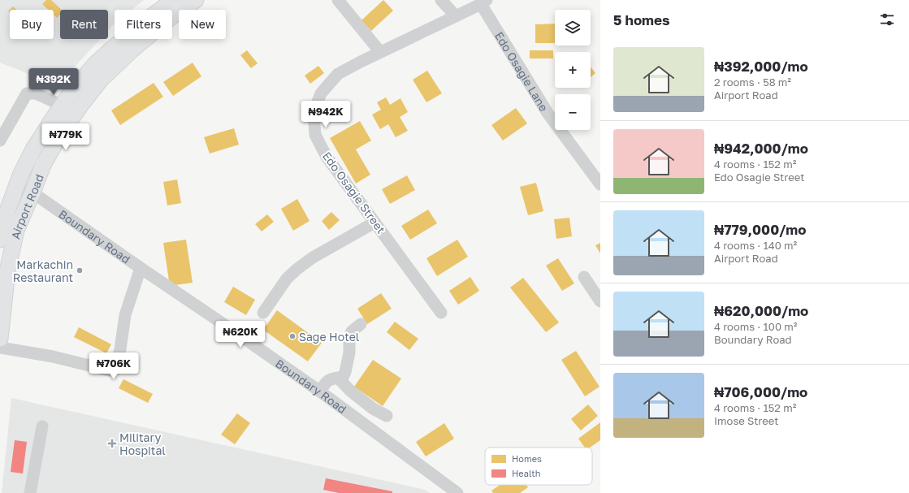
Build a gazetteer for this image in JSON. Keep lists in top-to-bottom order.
{
  "streets": {
    "main road": ["Airport Road"],
    "street": ["Edo Osagie Lane", "Edo Osagie Street", "Boundary Road"]
  },
  "crossings": [
    ["Edo Osagie Lane", "Edo Osagie Street"],
    ["Airport Road", "Boundary Road"]
  ],
  "places": {
    "other": ["Markachin Restaurant", "Sage Hotel"],
    "health": ["Military Hospital"]
  },
  "legend": ["Homes", "Health"],
  "page": {
    "heading": "5 homes",
    "map_buttons": ["+", "−"],
    "chip": [
      "Buy",
      "Rent",
      "Filters",
      "New"
    ],
    "list": [
      {
        "name": "₦392,000/mo",
        "note": "2 rooms · 58 m² · Airport Road"
      },
      {
        "name": "₦942,000/mo",
        "note": "4 rooms · 152 m² · Edo Osagie Street"
      },
      {
        "name": "₦779,000/mo",
        "note": "4 rooms · 140 m² · Airport Road"
      },
      {
        "name": "₦620,000/mo",
        "note": "4 rooms · 100 m² · Boundary Road"
      },
      {
        "name": "₦706,000/mo",
        "note": "4 rooms · 152 m² · Imose Street"
      }
    ],
    "price": [
      "₦392K",
      "₦942K",
      "₦779K",
      "₦620K",
      "₦706K"
    ]
  }
}
